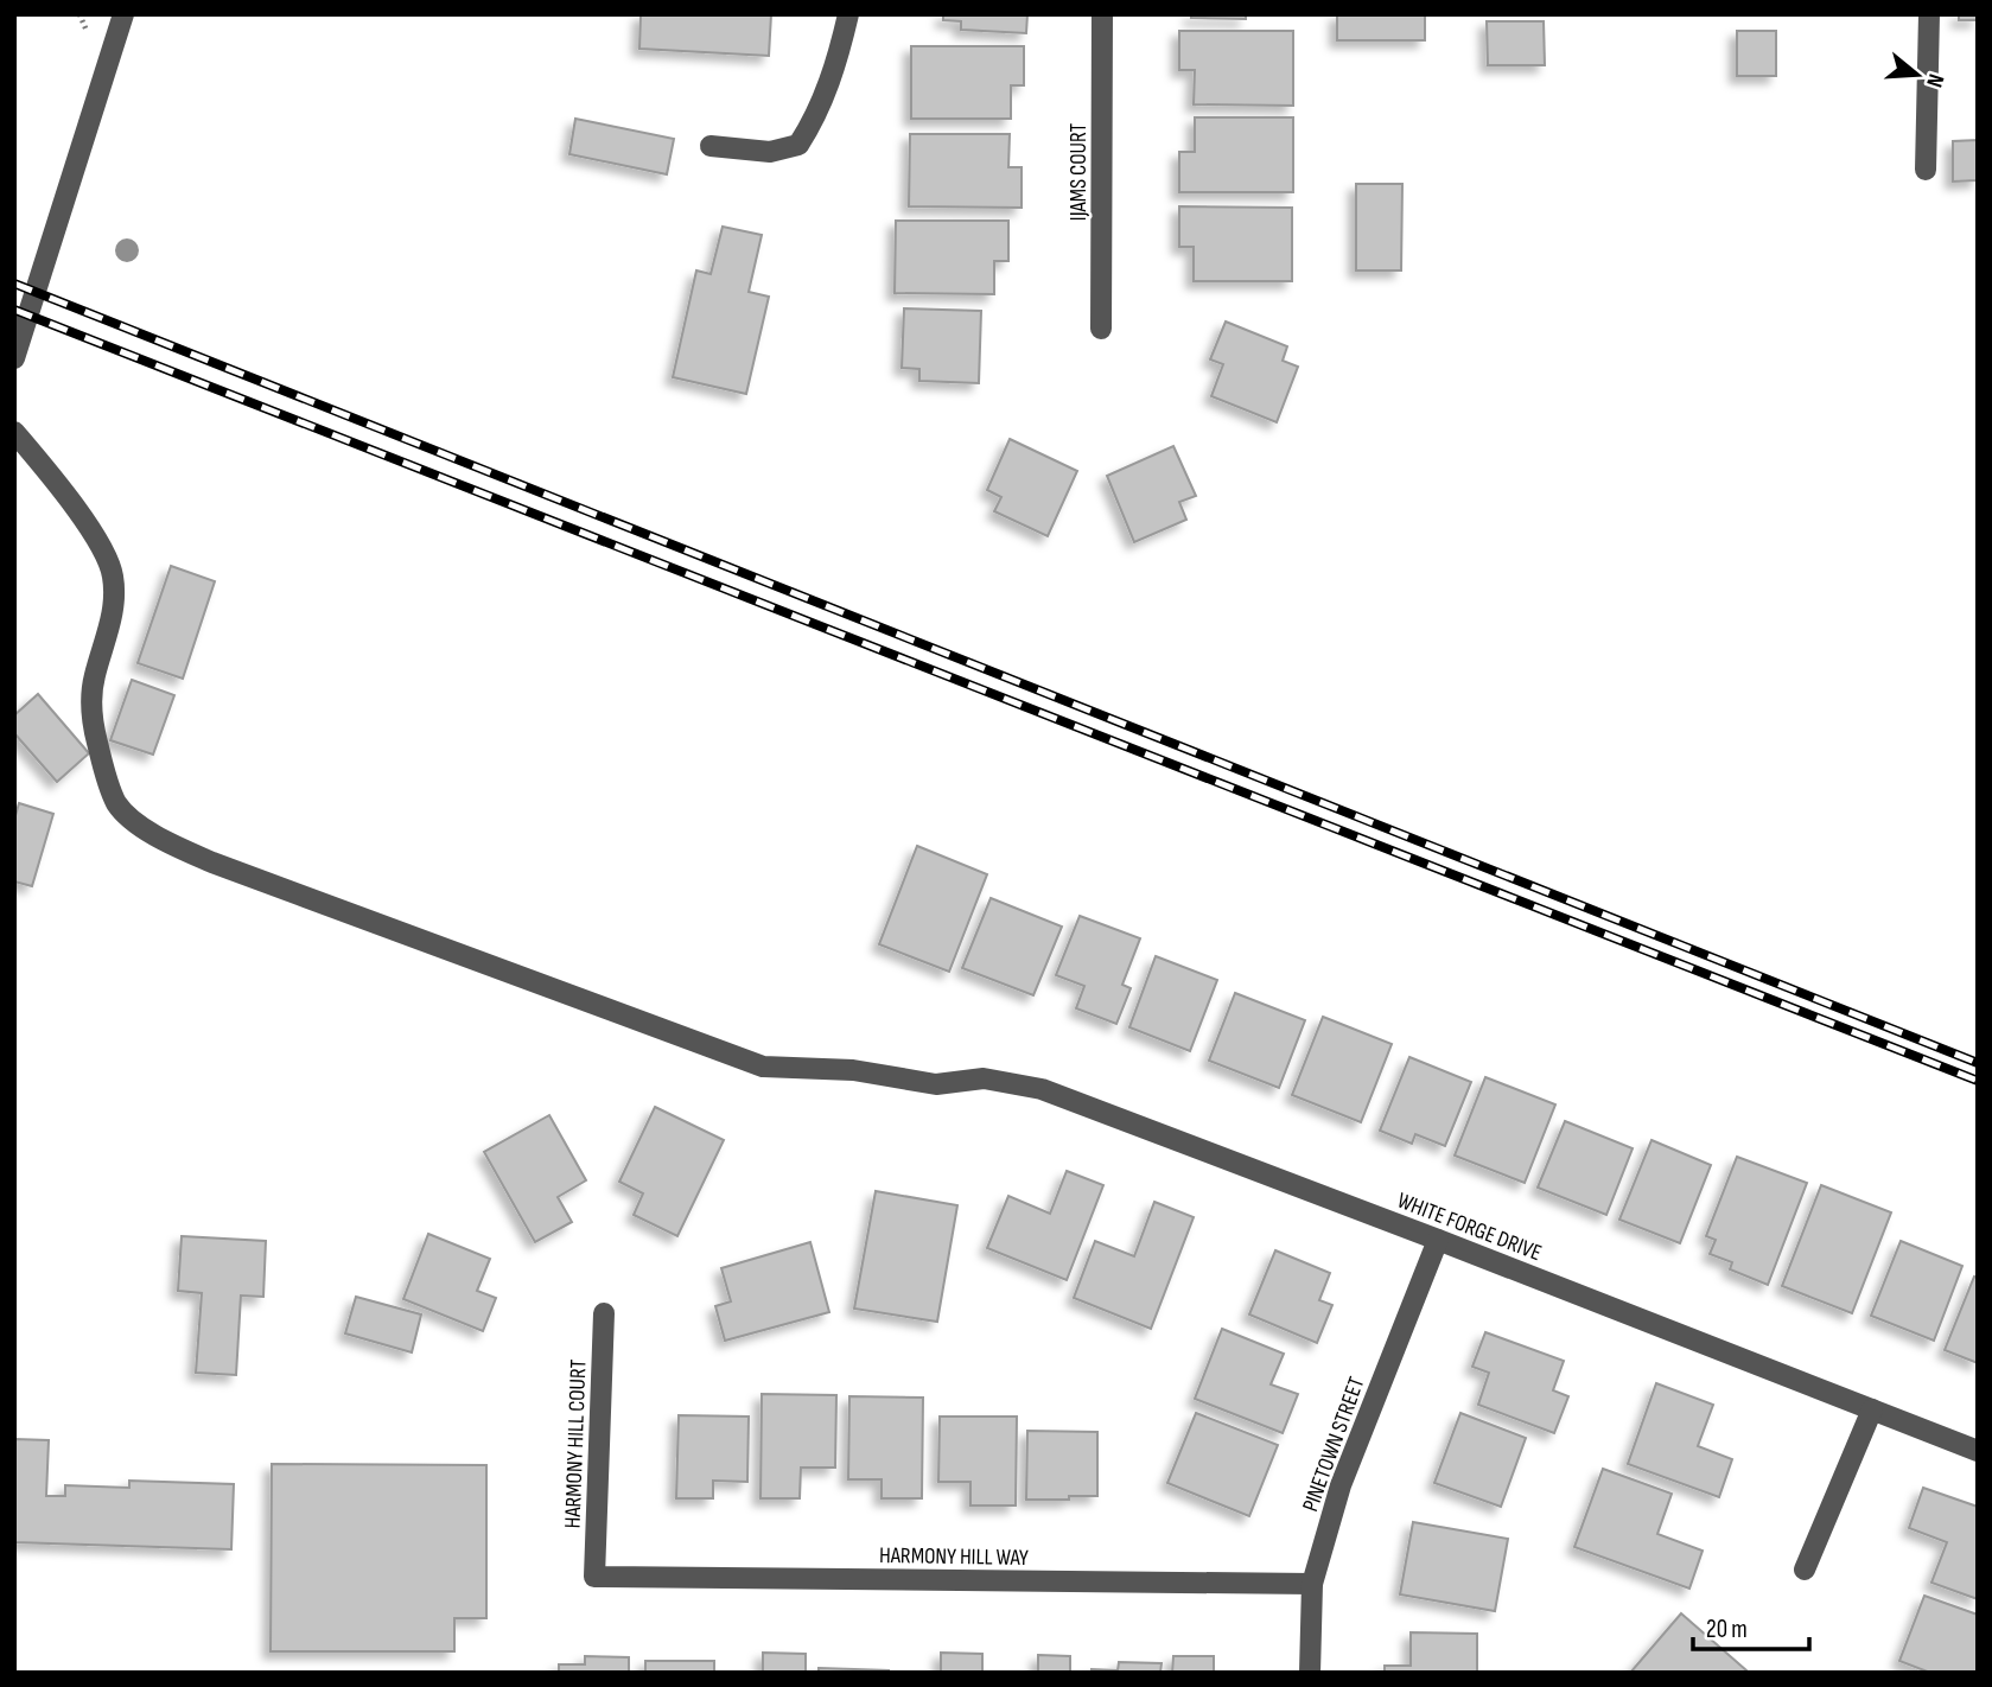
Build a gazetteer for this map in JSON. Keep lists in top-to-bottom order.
{
  "streets": {
    "street": [
      "IJAMS COURT",
      "WHITE FORGE DRIVE",
      "HARMONY HILL COURT",
      "PINETOWN STREET",
      "HARMONY HILL WAY"
    ]
  },
  "crossings": [
    ["WHITE FORGE DRIVE", "PINETOWN STREET"],
    ["HARMONY HILL COURT", "HARMONY HILL WAY"],
    ["PINETOWN STREET", "HARMONY HILL WAY"]
  ],
  "scale_bar": "20 m",
  "north": "right"
}
